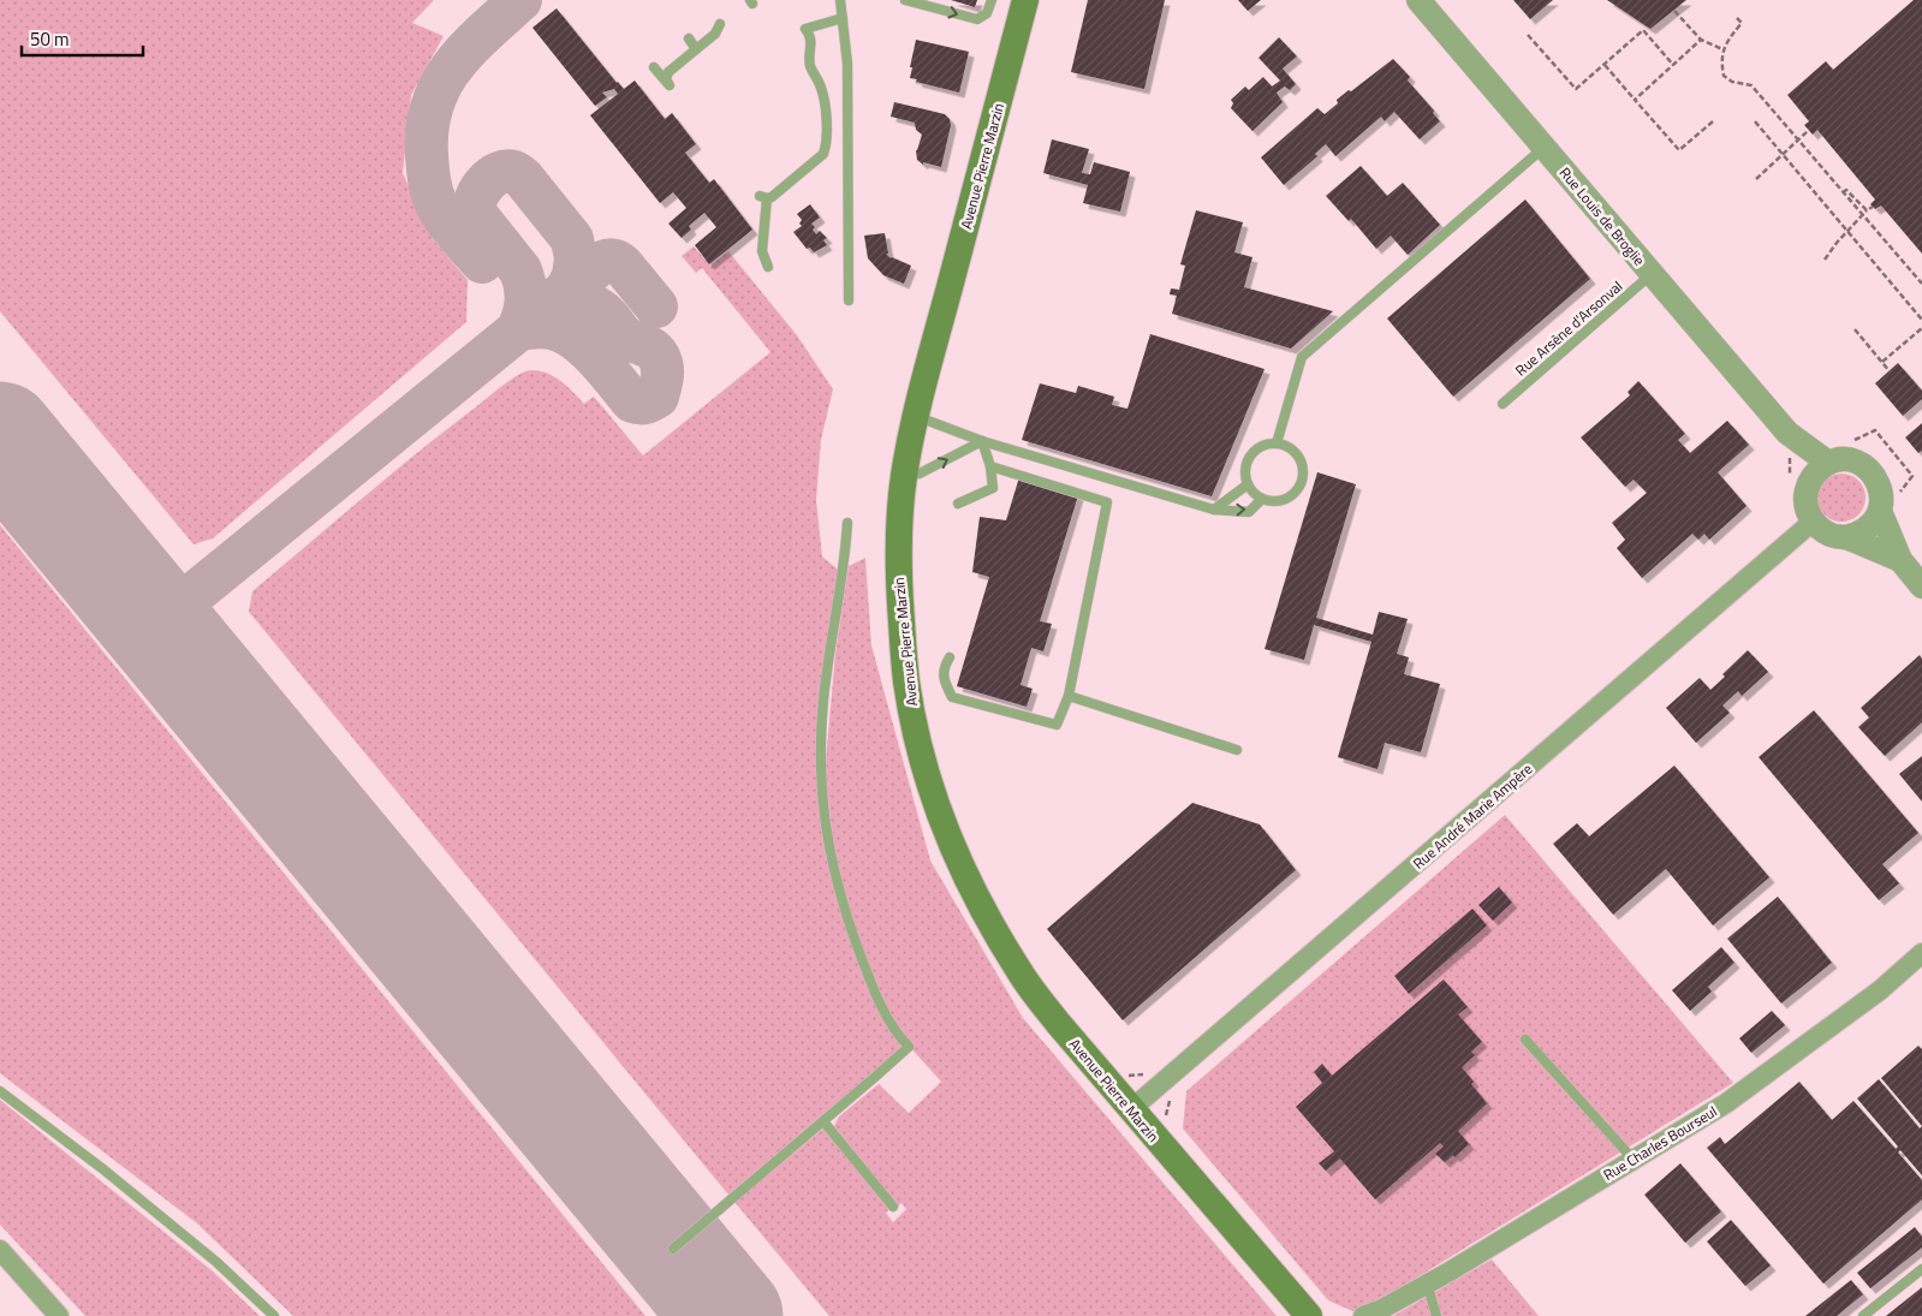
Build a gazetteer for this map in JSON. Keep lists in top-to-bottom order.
{
  "streets": {
    "main road": ["Avenue Pierre Marzin"],
    "street": ["Rue Louis de Broglie", "Rue André Marie Ampère", "Rue Charles Bourseul"],
    "lane": ["Rue Arsène d'Arsonval"]
  },
  "crossings": [
    ["Avenue Pierre Marzin", "Rue André Marie Ampère"],
    ["Rue Louis de Broglie", "Rue Arsène d'Arsonval"],
    ["Rue Louis de Broglie", "Rue André Marie Ampère"]
  ],
  "scale_bar": "50 m"
}
